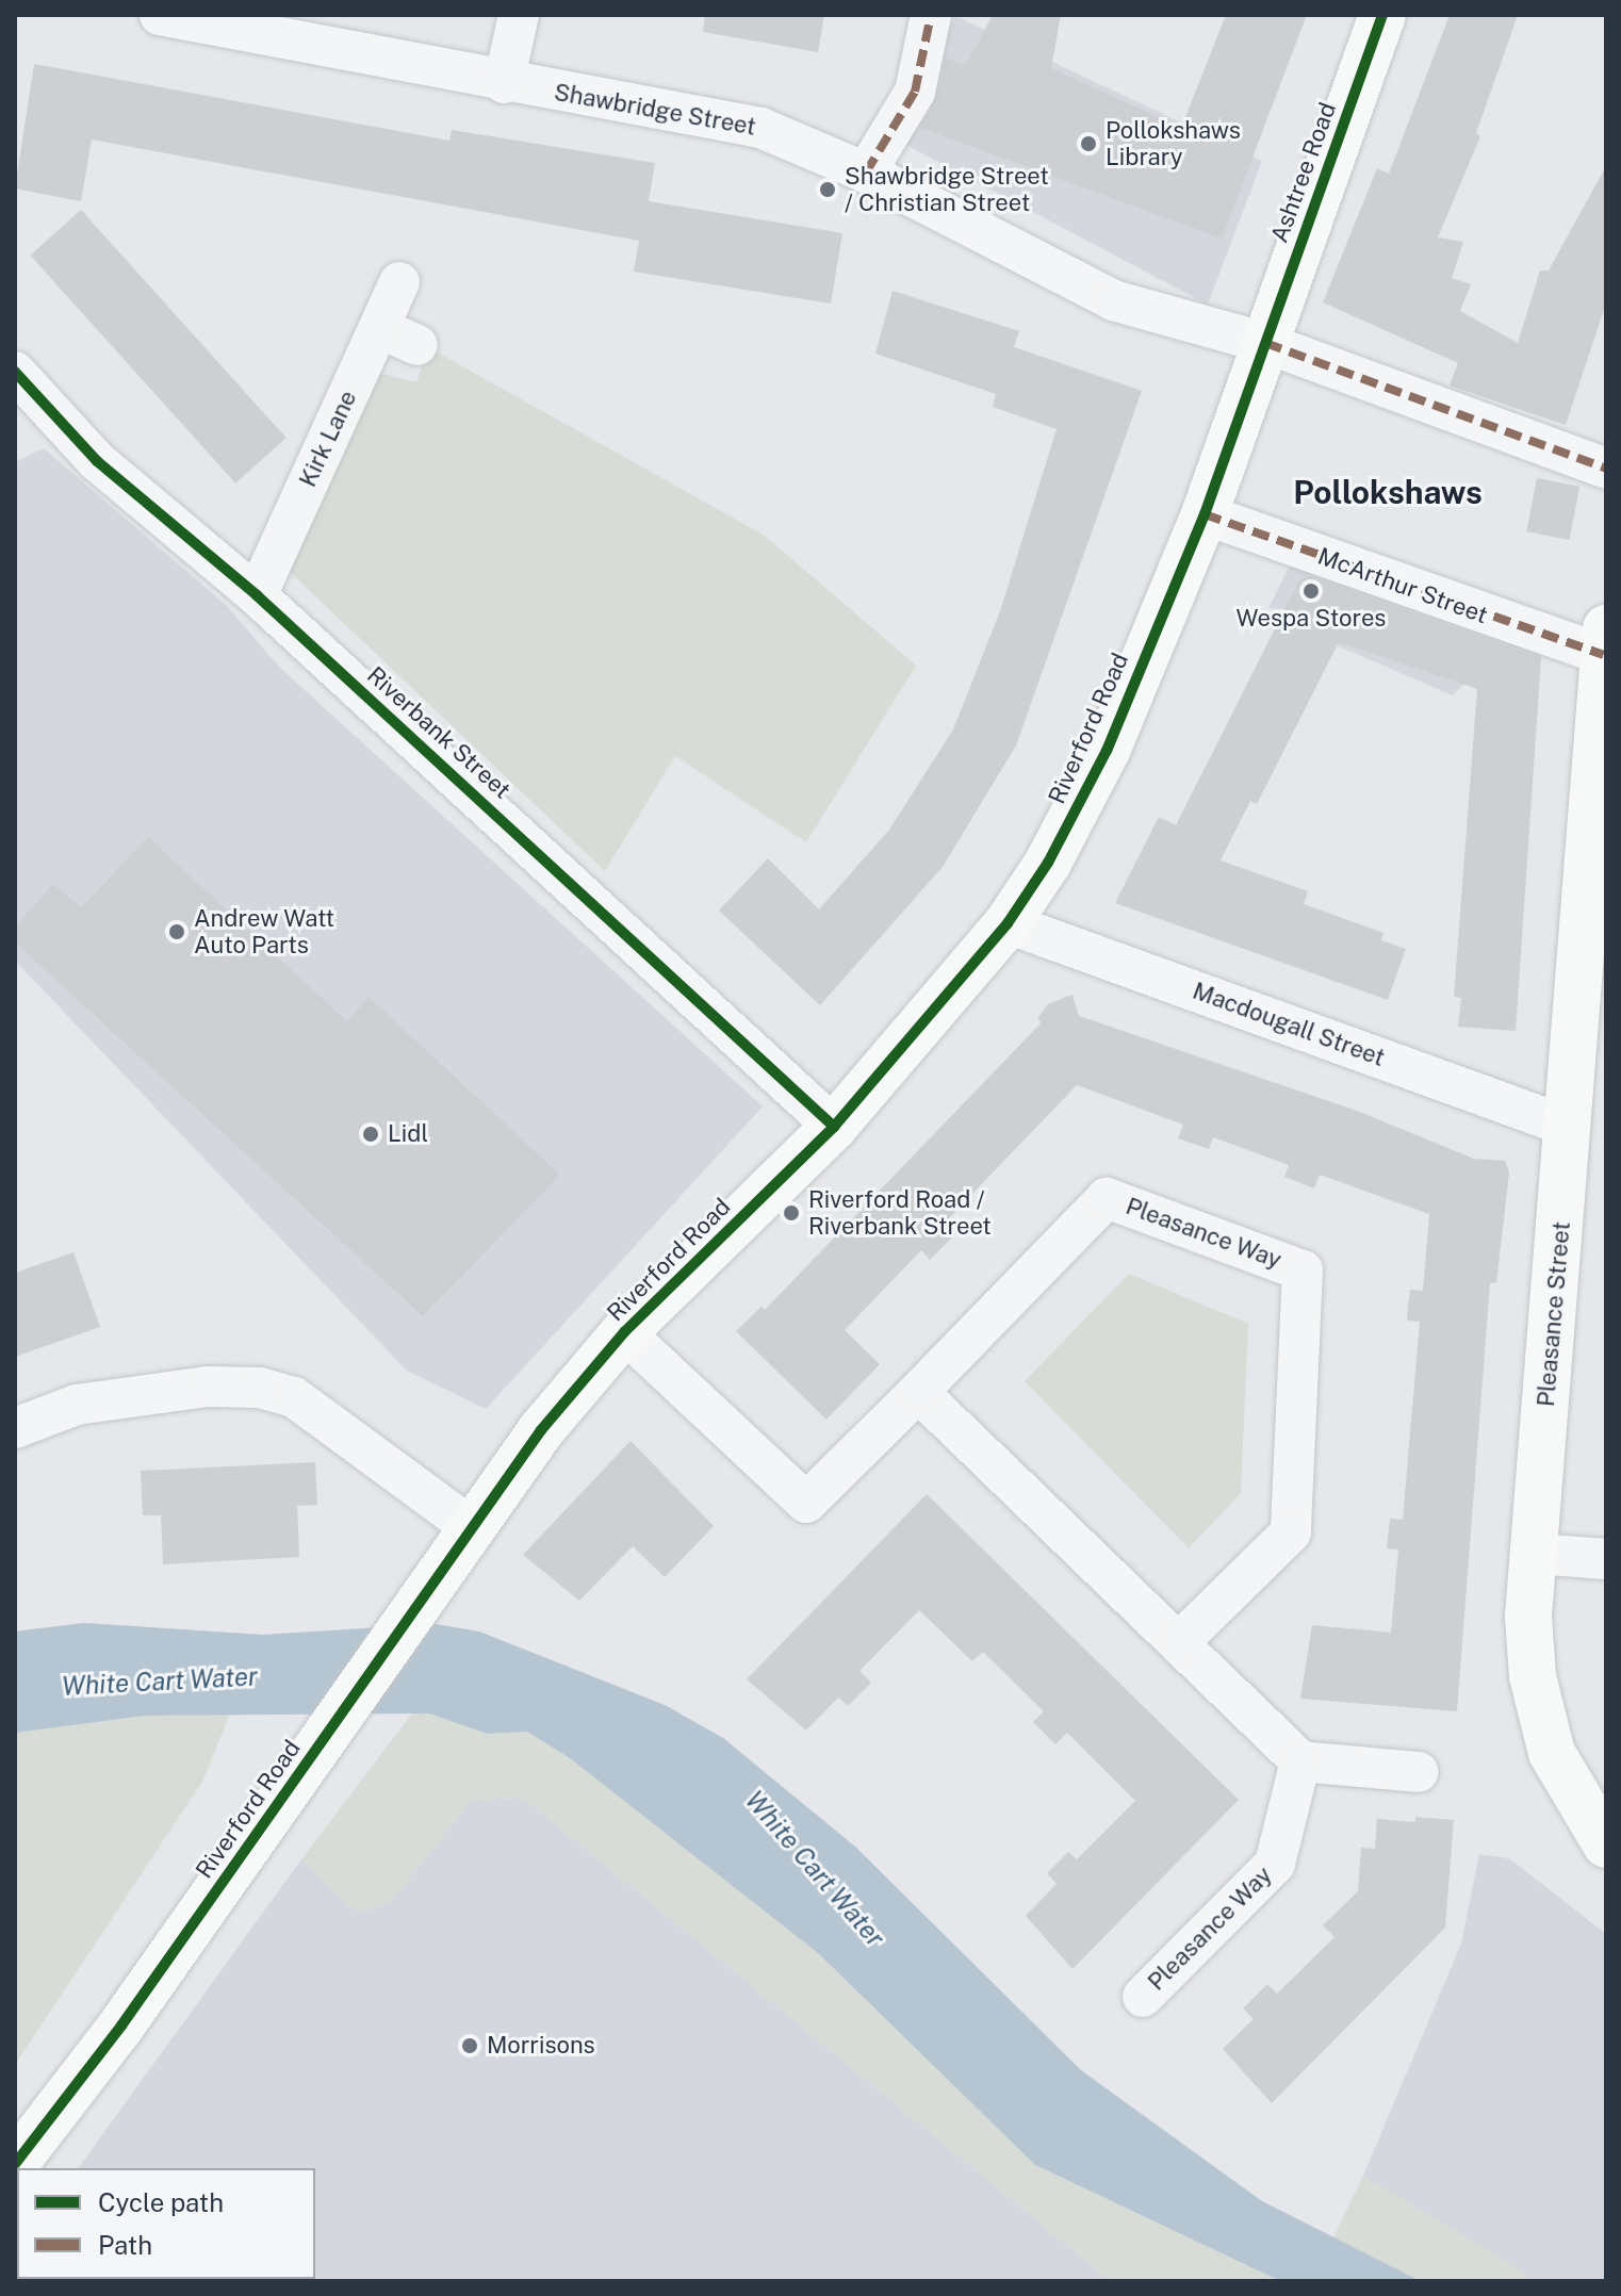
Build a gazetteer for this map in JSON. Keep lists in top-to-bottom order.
{
  "streets": {
    "street": [
      "Shawbridge Street",
      "Ashtree Road",
      "Kirk Lane",
      "McArthur Street",
      "Riverford Road",
      "Riverbank Street",
      "Macdougall Street",
      "Pleasance Way",
      "Pleasance Street"
    ]
  },
  "crossings": [
    ["Shawbridge Street", "Ashtree Road"],
    ["Shawbridge Street", "Riverford Road"],
    ["Ashtree Road", "Riverford Road"],
    ["Kirk Lane", "Riverbank Street"],
    ["McArthur Street", "Riverford Road"],
    ["McArthur Street", "Pleasance Street"],
    ["Riverford Road", "Riverbank Street"],
    ["Riverford Road", "Macdougall Street"],
    ["Riverford Road", "Pleasance Way"],
    ["Macdougall Street", "Pleasance Street"]
  ],
  "districts": ["Pollokshaws"],
  "water": ["White Cart Water"],
  "places": [
    "Pollokshaws Library",
    "Shawbridge Street / Christian Street",
    "Wespa Stores",
    "Andrew Watt Auto Parts",
    "Lidl",
    "Riverford Road / Riverbank Street",
    "Morrisons"
  ],
  "legend": ["Cycle path", "Path"]
}
